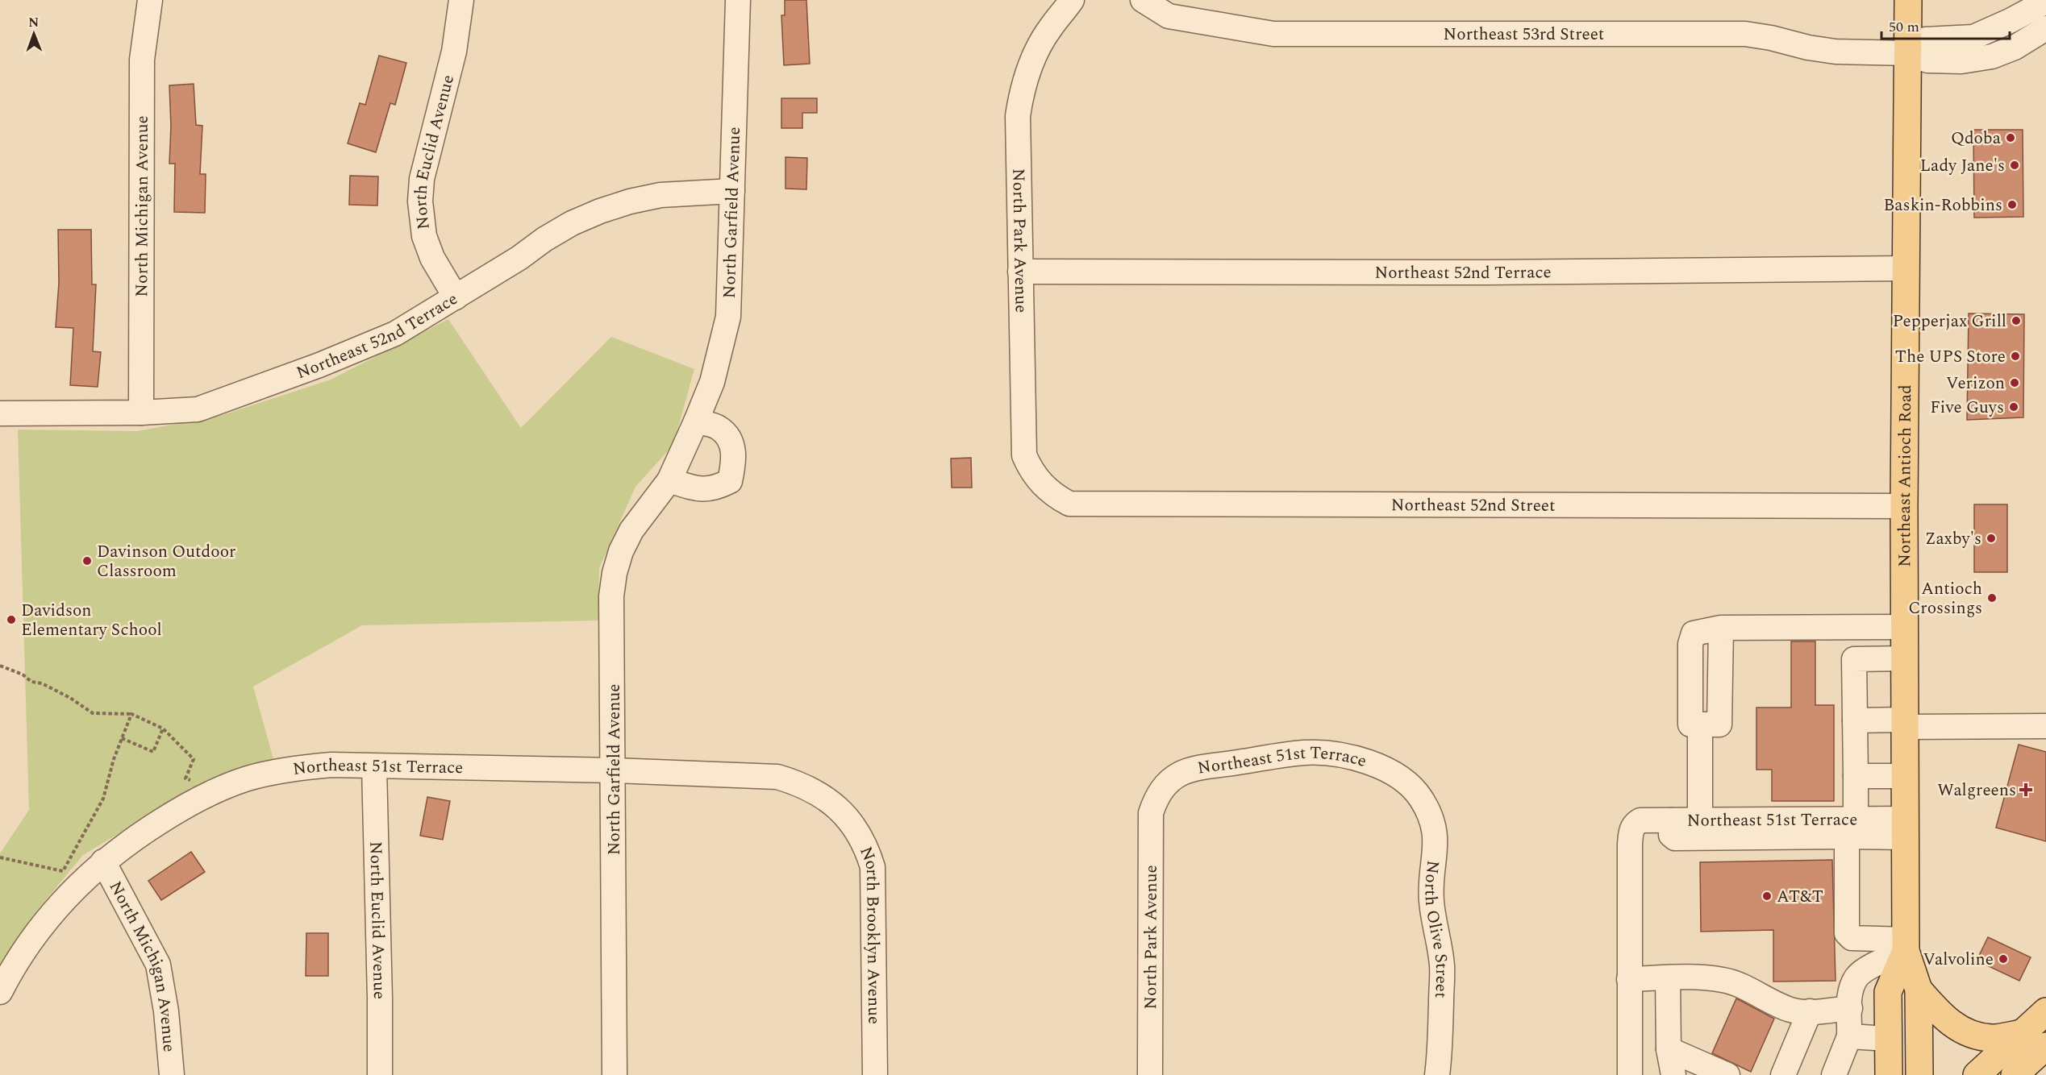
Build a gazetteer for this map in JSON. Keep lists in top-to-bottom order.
{
  "streets": {
    "main road": ["Northeast Antioch Road"],
    "street": [
      "Northeast 53rd Street",
      "North Euclid Avenue",
      "North Michigan Avenue",
      "North Garfield Avenue",
      "North Park Avenue",
      "Northeast 52nd Terrace",
      "Northeast 52nd Street",
      "Northeast 51st Terrace",
      "North Olive Street",
      "North Brooklyn Avenue"
    ]
  },
  "crossings": [
    ["Northeast 53rd Street", "Northeast Antioch Road"],
    ["North Euclid Avenue", "Northeast 52nd Terrace"],
    ["North Euclid Avenue", "Northeast 51st Terrace"],
    ["North Michigan Avenue", "Northeast 52nd Terrace"],
    ["North Michigan Avenue", "Northeast 51st Terrace"],
    ["North Garfield Avenue", "Northeast 52nd Terrace"],
    ["North Garfield Avenue", "Northeast 51st Terrace"],
    ["North Park Avenue", "Northeast 52nd Terrace"],
    ["North Park Avenue", "Northeast 52nd Street"],
    ["North Park Avenue", "Northeast 51st Terrace"],
    ["Northeast 52nd Terrace", "Northeast Antioch Road"],
    ["Northeast Antioch Road", "Northeast 52nd Street"],
    ["Northeast 51st Terrace", "North Olive Street"],
    ["Northeast 51st Terrace", "North Brooklyn Avenue"]
  ],
  "places": {
    "other": [
      "Qdoba",
      "Lady Jane's",
      "Baskin-Robbins",
      "Pepperjax Grill",
      "The UPS Store",
      "Verizon",
      "Five Guys",
      "Zaxby's",
      "Davinson Outdoor Classroom",
      "Antioch Crossings",
      "Davidson Elementary School",
      "AT&T",
      "Valvoline"
    ],
    "health": ["Walgreens"]
  },
  "scale_bar": "50 m",
  "north": "top"
}
